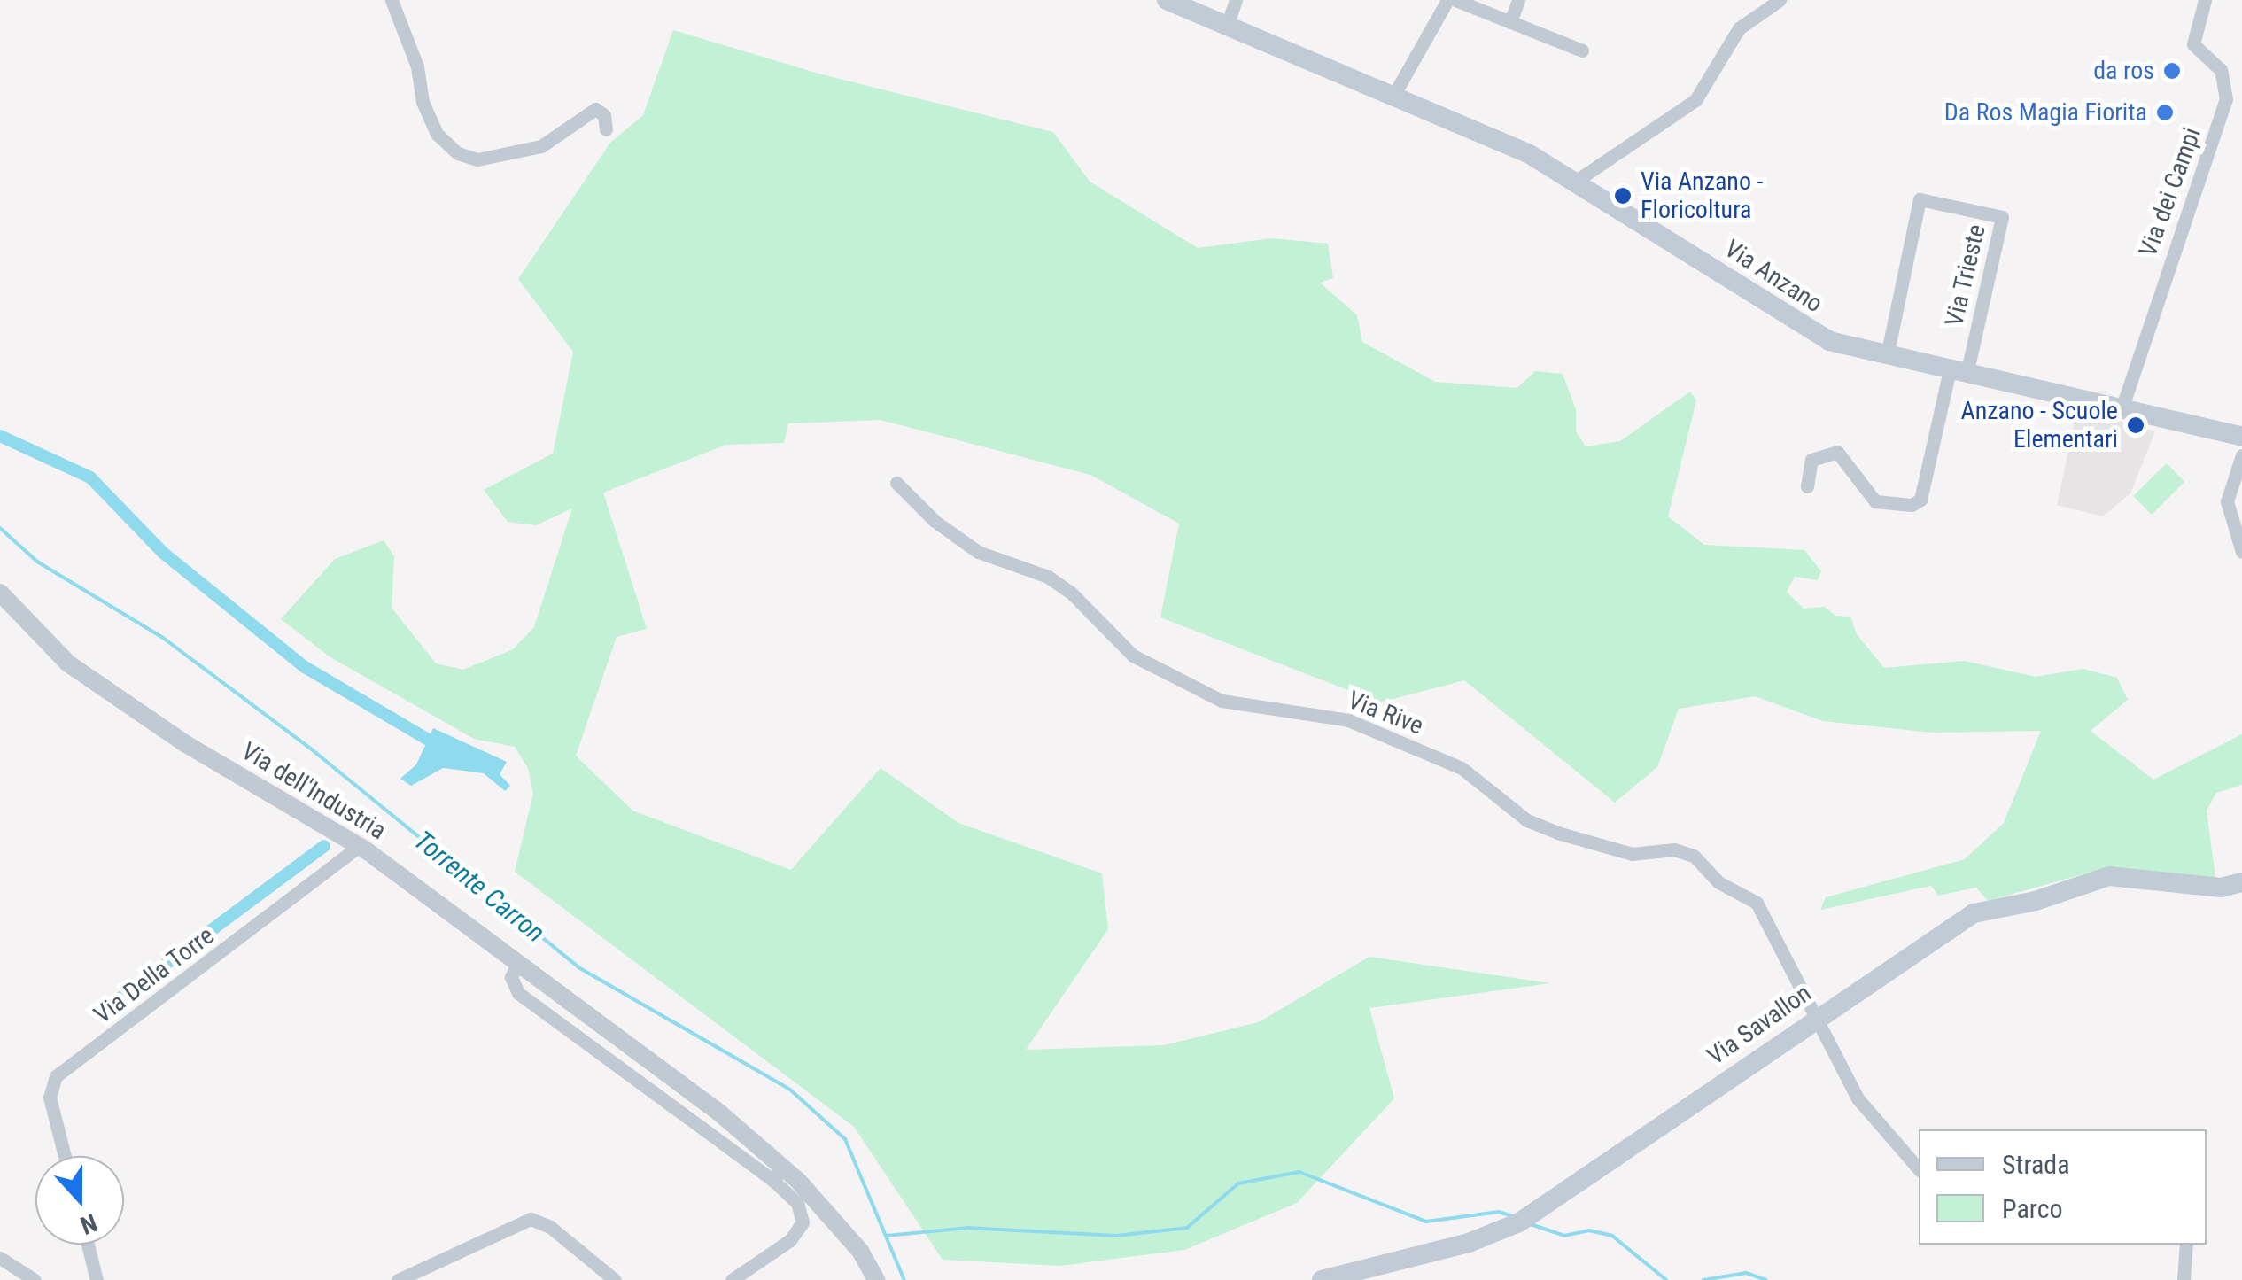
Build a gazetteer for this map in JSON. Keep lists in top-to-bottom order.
{
  "streets": {
    "main road": ["Via Anzano", "Via Savallon"],
    "street": [
      "Via dei Campi",
      "Via Trieste",
      "Via Rive",
      "Via dell'Industria",
      "Via Della Torre"
    ]
  },
  "crossings": [
    ["Via dei Campi", "Via Anzano"],
    ["Via Trieste", "Via Anzano"],
    ["Via Rive", "Via Savallon"],
    ["Via dell'Industria", "Via Della Torre"]
  ],
  "water": ["Torrente Carron"],
  "places": [
    "da ros",
    "Da Ros Magia Fiorita",
    "Via Anzano - Floricoltura",
    "Anzano - Scuole Elementari"
  ],
  "legend": ["Strada", "Parco"],
  "north": "bottom"
}
